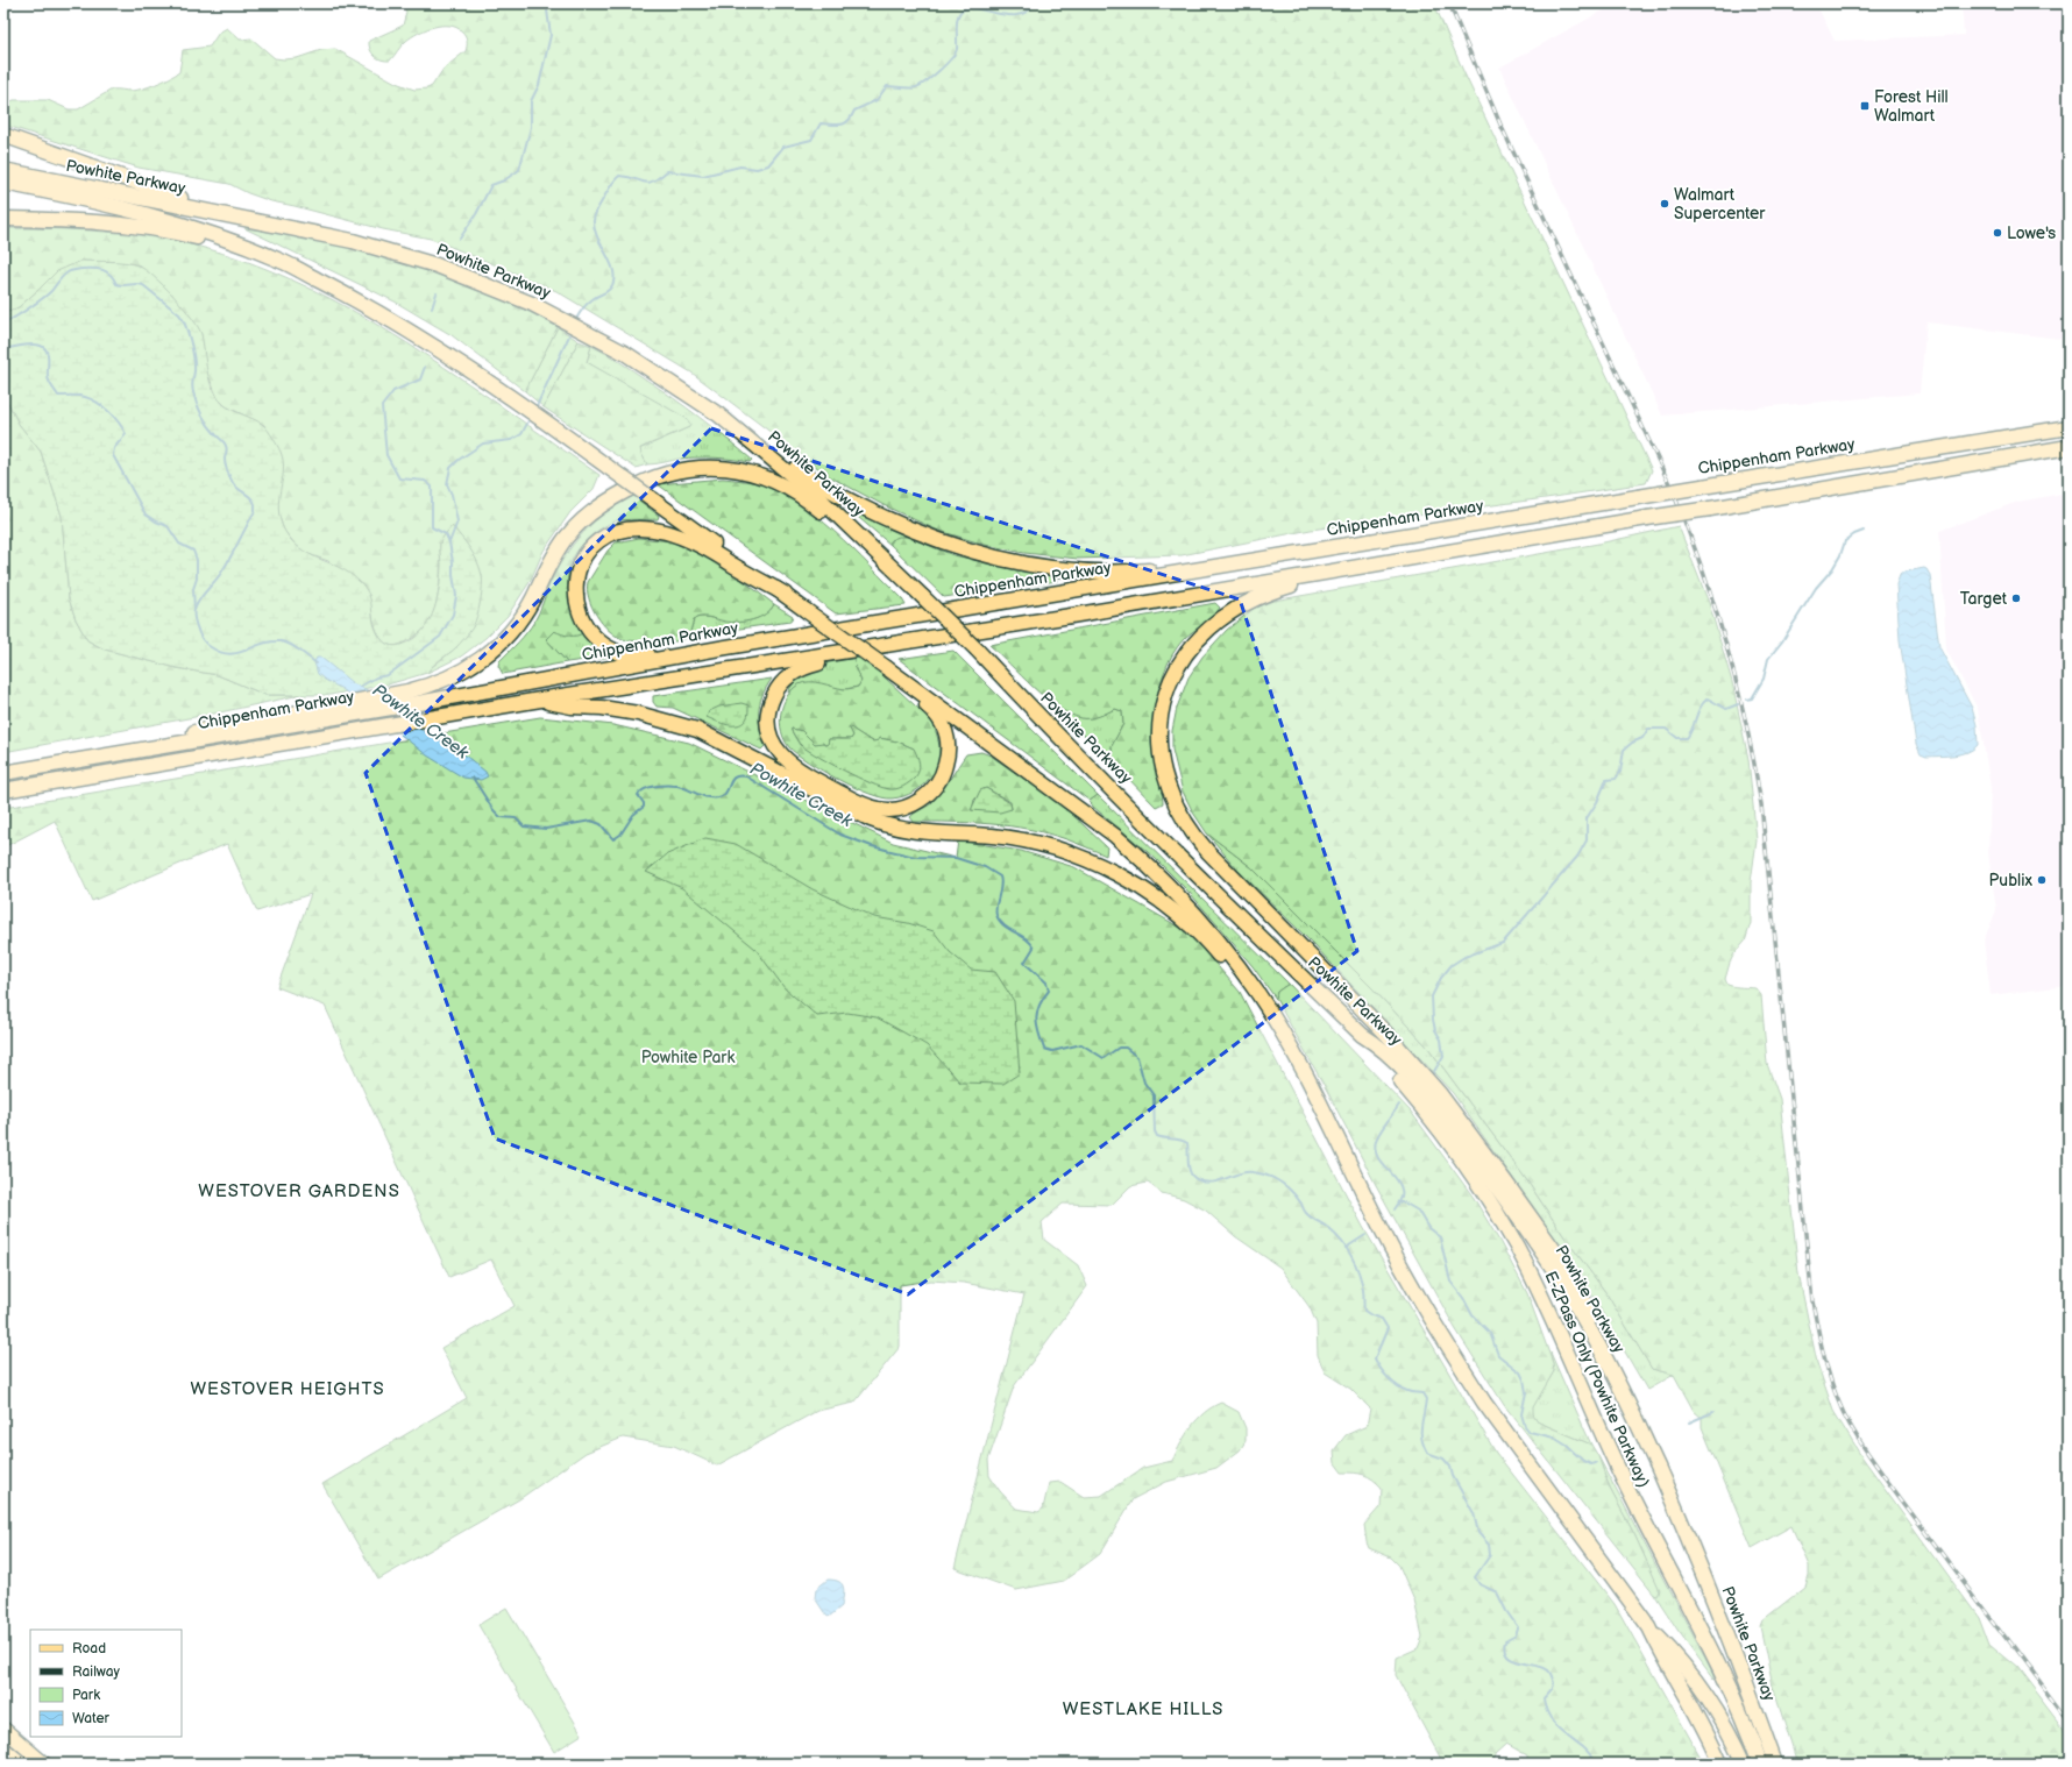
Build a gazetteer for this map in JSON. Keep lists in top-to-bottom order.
{
  "streets": {
    "highway": ["Powhite Parkway", "Chippenham Parkway", "E-ZPass Only (Powhite Parkway)"]
  },
  "crossings": [
    ["Powhite Parkway", "E-ZPass Only (Powhite Parkway)"]
  ],
  "districts": ["WESTOVER GARDENS", "WESTOVER HEIGHTS", "WESTLAKE HILLS"],
  "water": ["Powhite Creek"],
  "parks": ["Powhite Park"],
  "places": {
    "transit": ["Forest Hill Walmart"],
    "other": [
      "Walmart Supercenter",
      "Lowe's",
      "Target",
      "Publix"
    ]
  },
  "legend": [
    "Road",
    "Railway",
    "Park",
    "Water"
  ]
}
